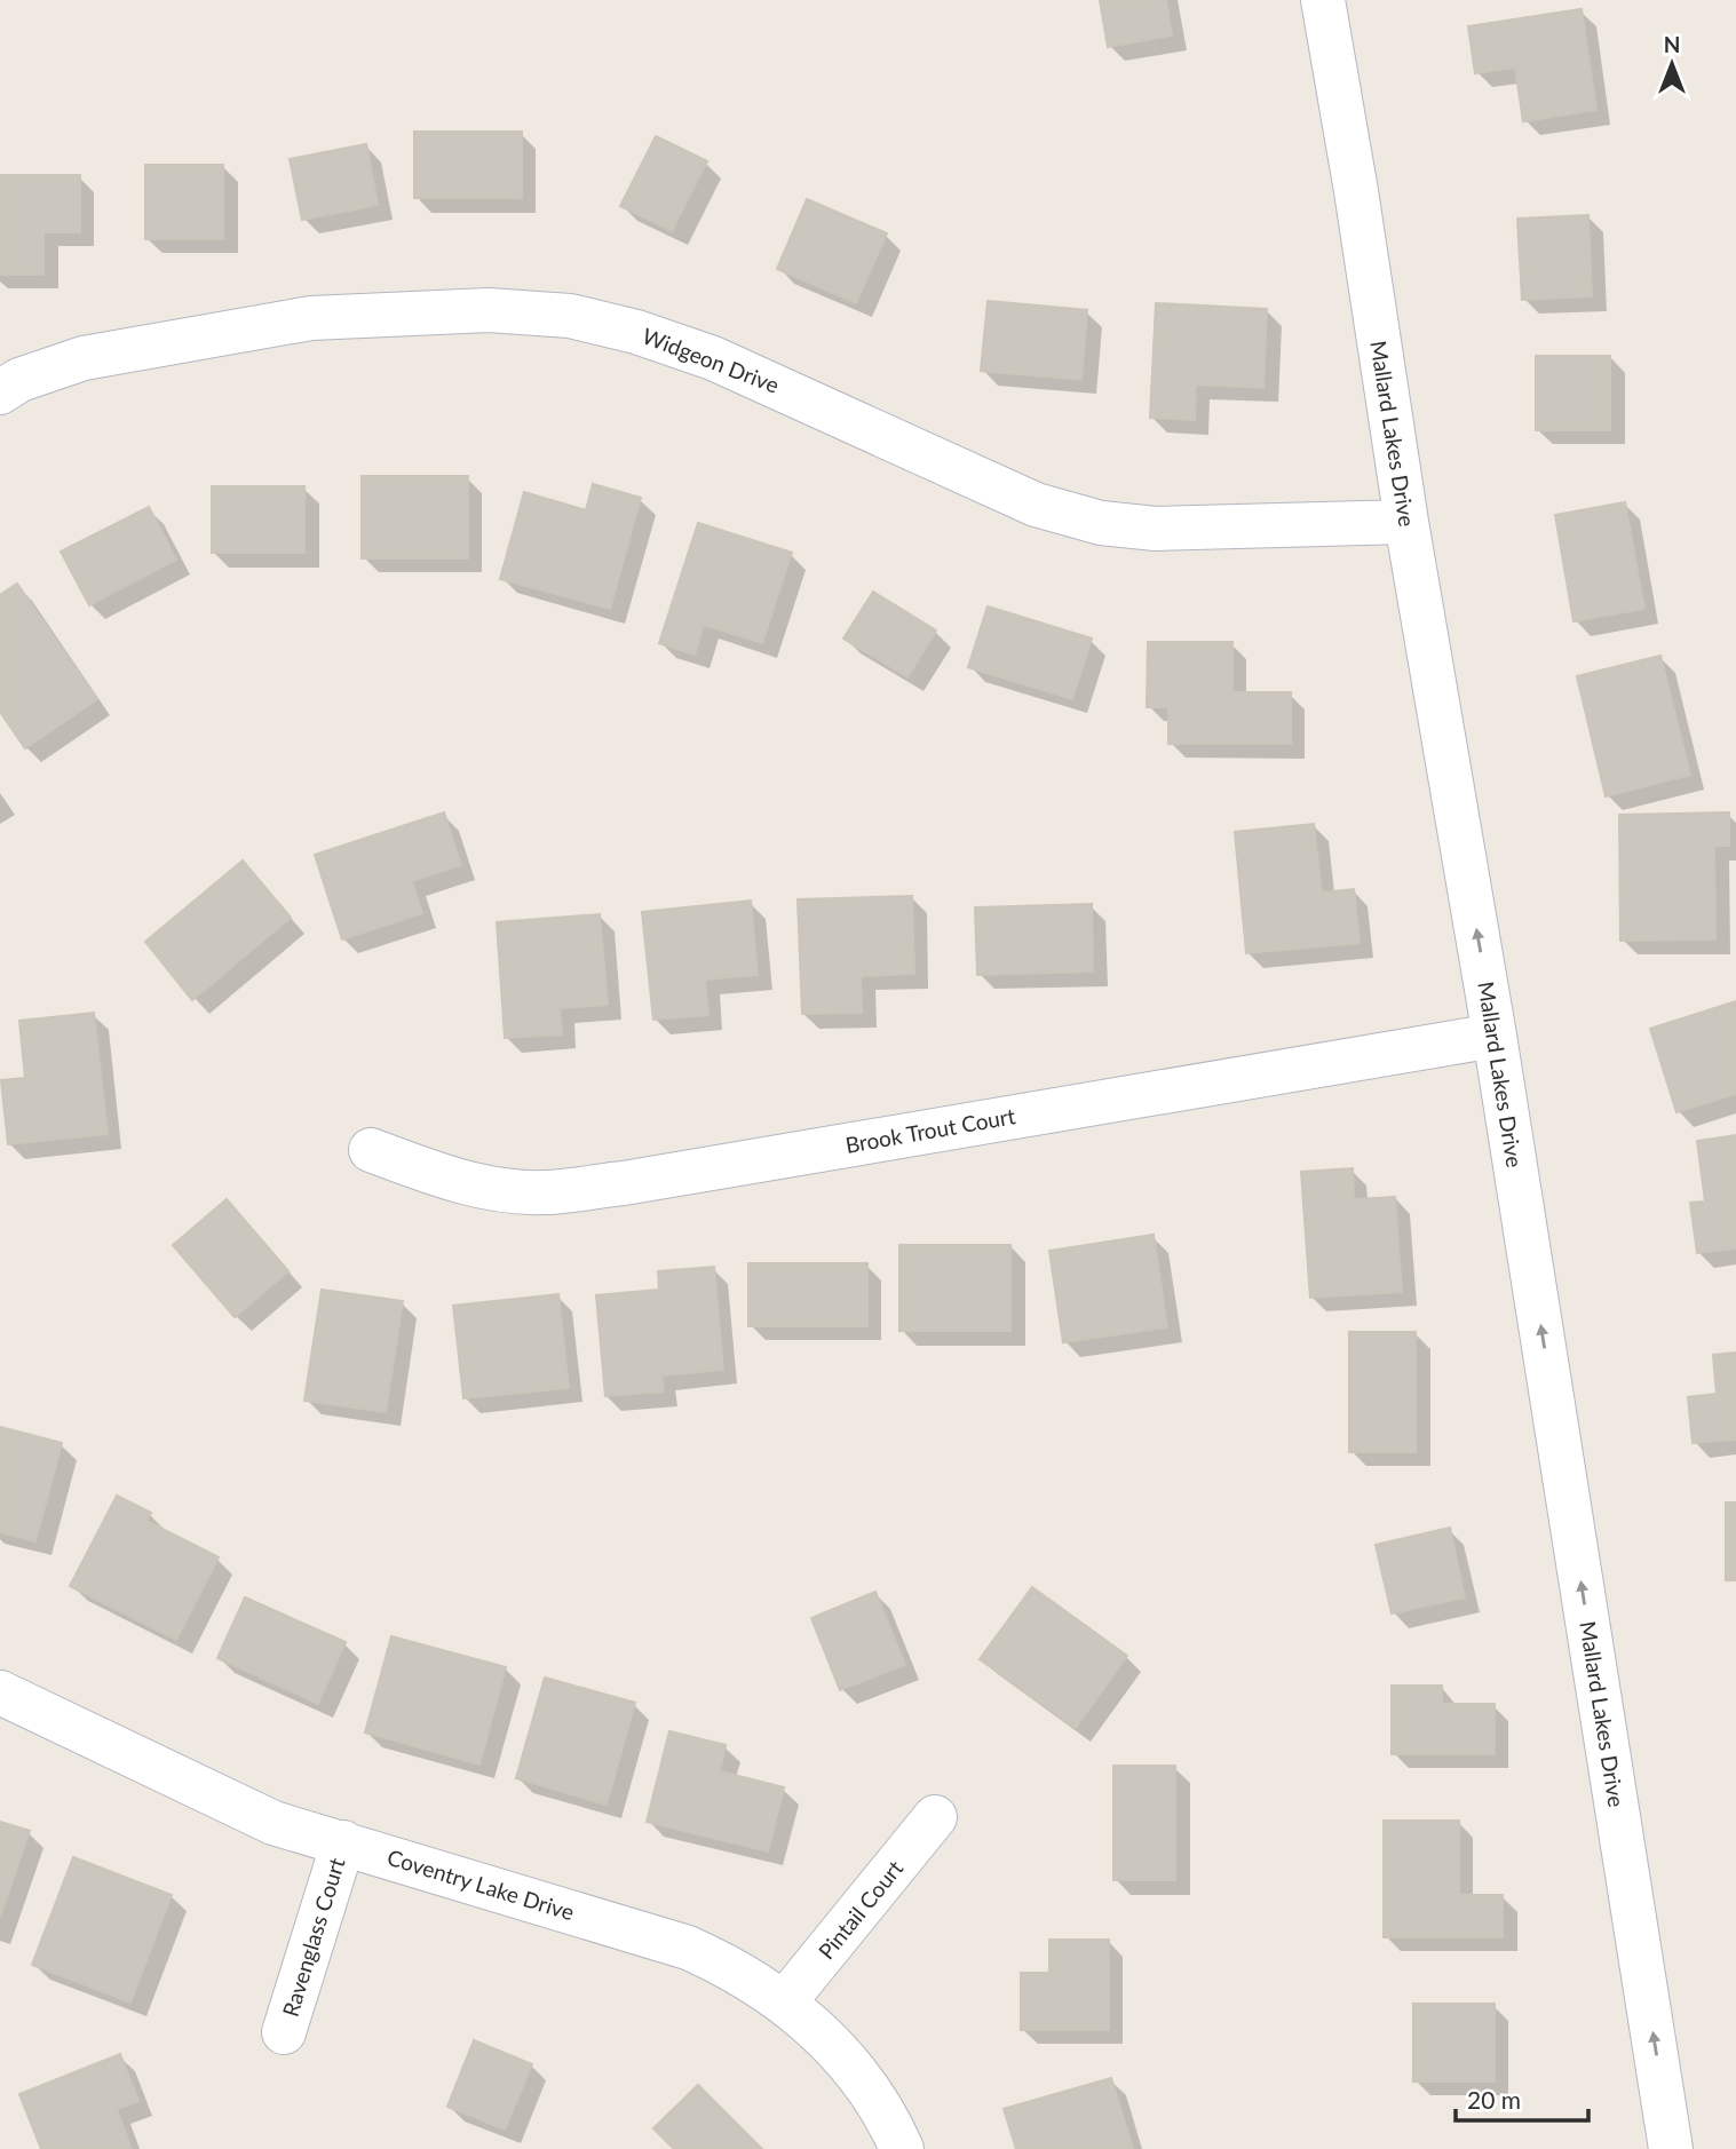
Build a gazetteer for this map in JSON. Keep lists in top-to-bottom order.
{
  "streets": {
    "street": [
      "Widgeon Drive",
      "Mallard Lakes Drive",
      "Brook Trout Court",
      "Coventry Lake Drive",
      "Pintail Court",
      "Ravenglass Court"
    ]
  },
  "crossings": [
    ["Widgeon Drive", "Mallard Lakes Drive"],
    ["Mallard Lakes Drive", "Brook Trout Court"],
    ["Coventry Lake Drive", "Pintail Court"],
    ["Coventry Lake Drive", "Ravenglass Court"]
  ],
  "one_way": ["Mallard Lakes Drive"],
  "scale_bar": "20 m",
  "north": "top"
}
